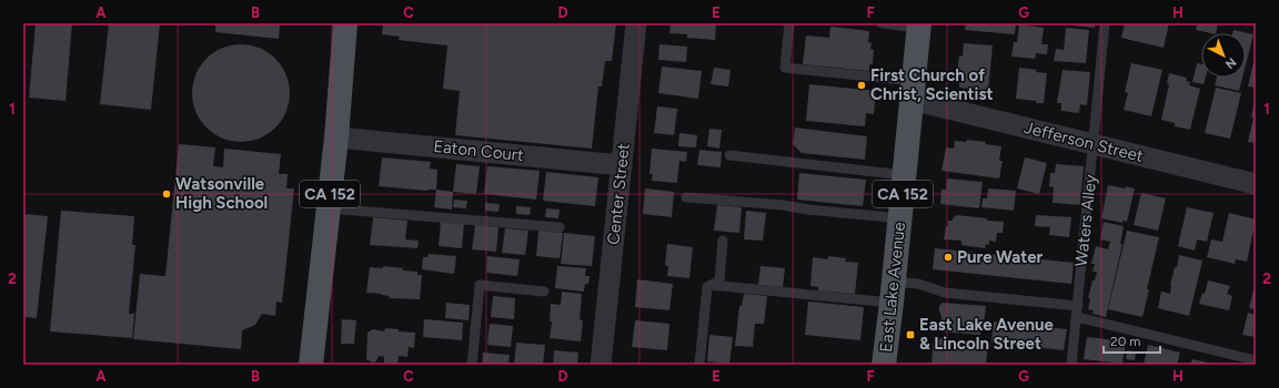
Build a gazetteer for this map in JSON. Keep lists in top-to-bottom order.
{
  "streets": {
    "main road": ["CA 152", "East Lake Avenue"],
    "street": ["Jefferson Street", "Eaton Court", "Center Street"],
    "lane": ["Waters Alley"]
  },
  "crossings": [
    ["Jefferson Street", "Waters Alley"],
    ["Jefferson Street", "East Lake Avenue"],
    ["Eaton Court", "CA 152"],
    ["Eaton Court", "Center Street"]
  ],
  "places": {
    "other": ["First Church of Christ, Scientist", "Watsonville High School", "Pure Water"],
    "transit": ["East Lake Avenue & Lincoln Street"]
  },
  "scale_bar": "20 m",
  "north": "bottom right",
  "grid": {
    "columns": [
      "A",
      "B",
      "C",
      "D",
      "E",
      "F",
      "G",
      "H"
    ],
    "rows": ["1", "2"]
  }
}
